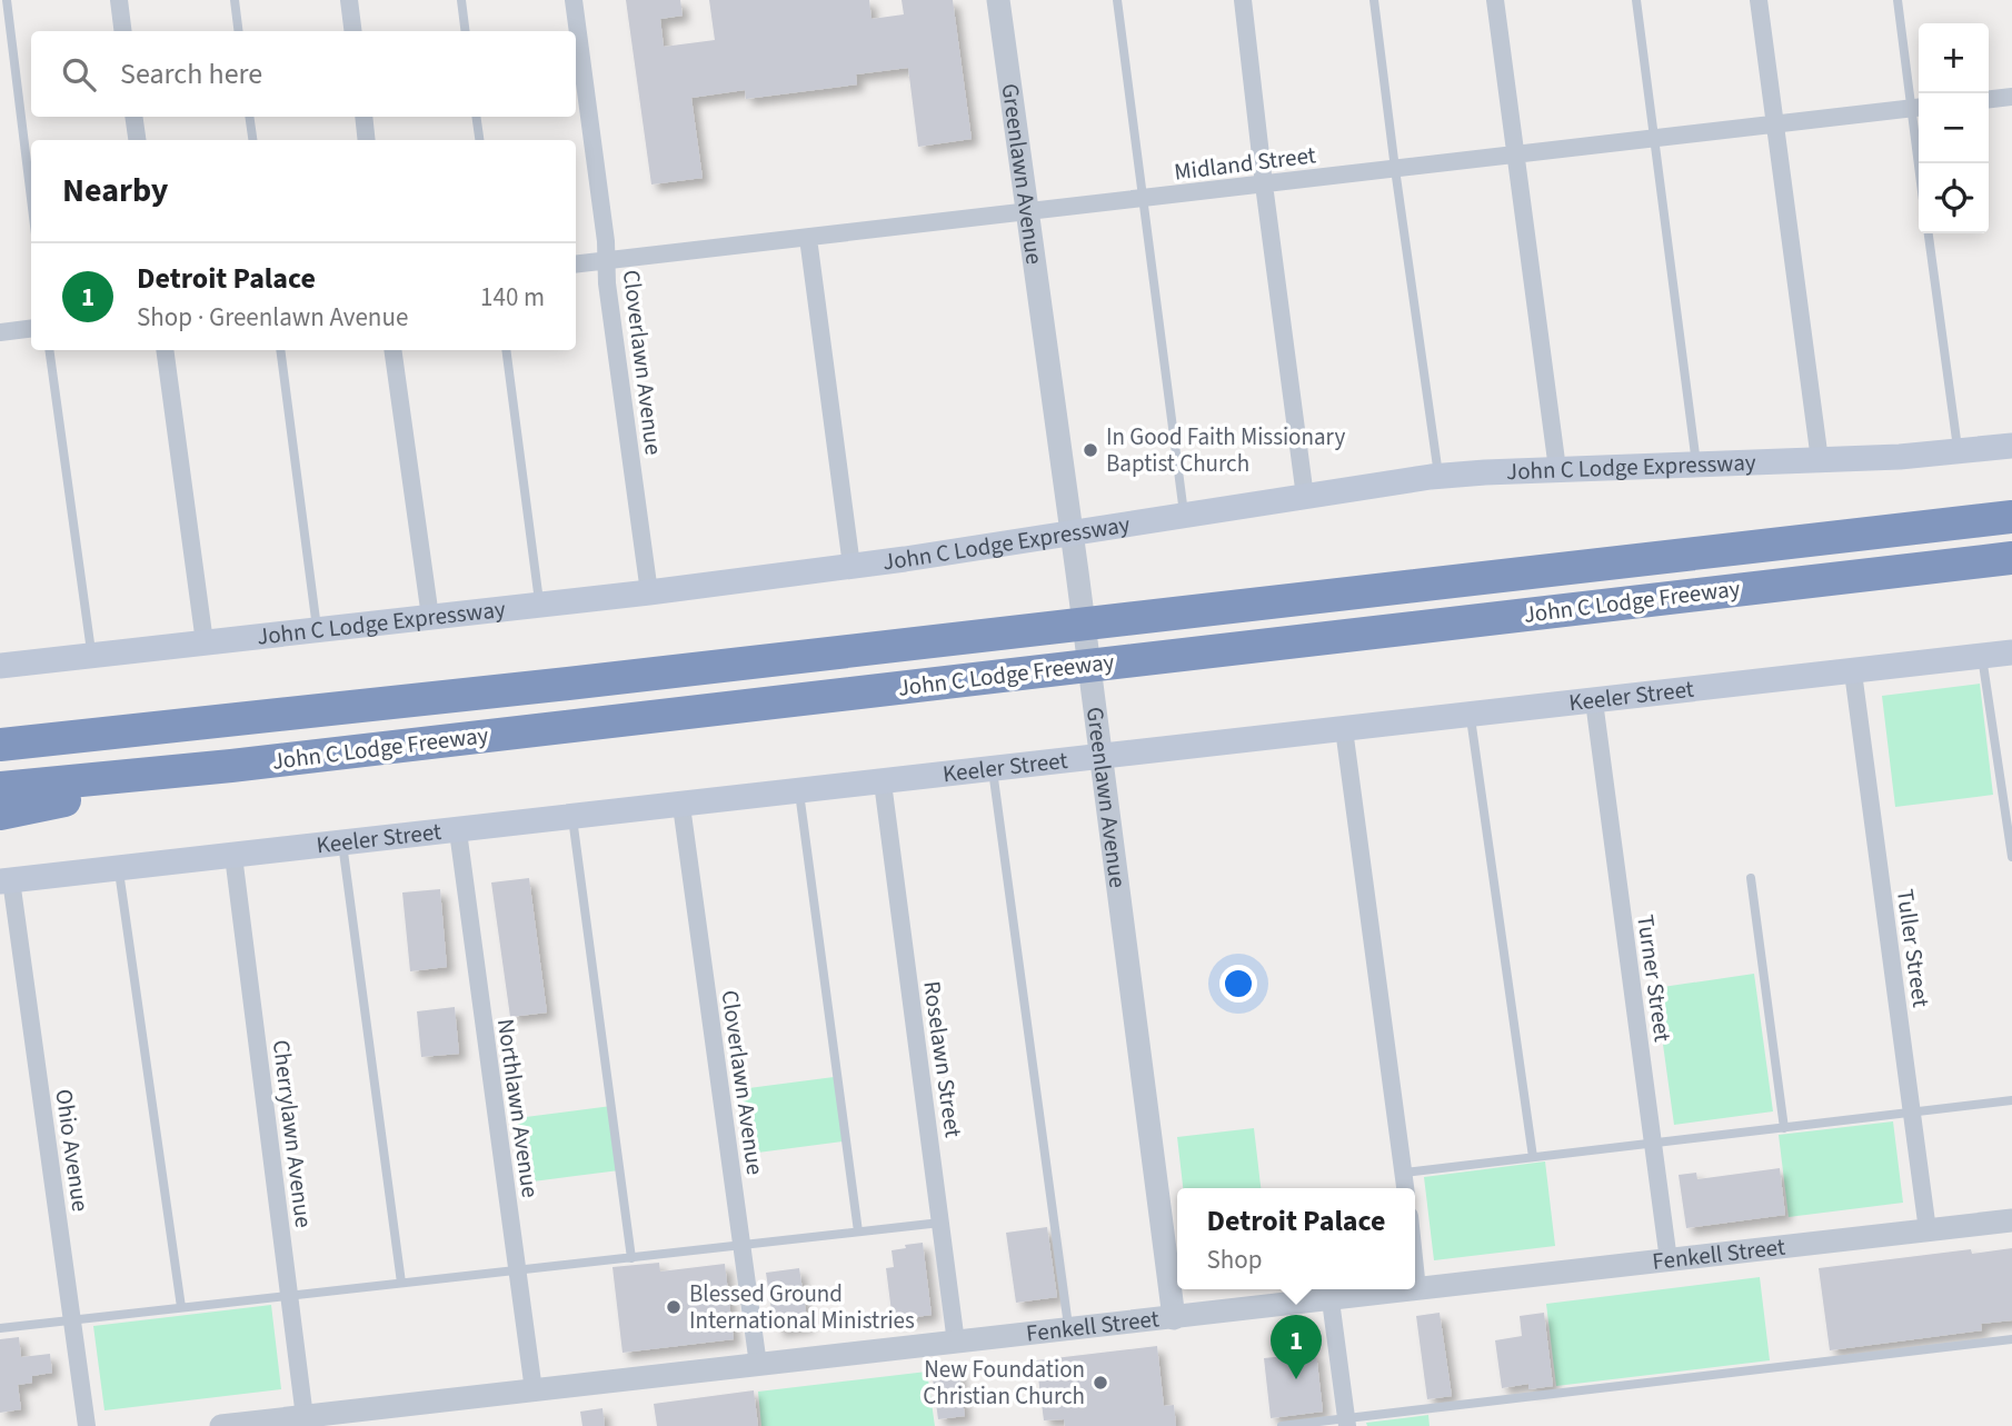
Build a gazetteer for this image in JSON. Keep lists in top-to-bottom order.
{
  "streets": {
    "highway": ["John C Lodge Freeway"],
    "main road": ["John C Lodge Expressway", "Keeler Street"],
    "street": [
      "Midland Street",
      "Greenlawn Avenue",
      "Cloverlawn Avenue",
      "Tuller Street",
      "Turner Street",
      "Roselawn Street",
      "Northlawn Avenue",
      "Cherrylawn Avenue",
      "Ohio Avenue",
      "Fenkell Street"
    ]
  },
  "crossings": [
    ["Midland Street", "Greenlawn Avenue"],
    ["Midland Street", "Cloverlawn Avenue"],
    ["Greenlawn Avenue", "John C Lodge Expressway"],
    ["Greenlawn Avenue", "Keeler Street"],
    ["Greenlawn Avenue", "Fenkell Street"],
    ["Cloverlawn Avenue", "John C Lodge Expressway"],
    ["Cloverlawn Avenue", "Keeler Street"],
    ["Cloverlawn Avenue", "Fenkell Street"],
    ["Keeler Street", "Tuller Street"],
    ["Keeler Street", "Turner Street"],
    ["Keeler Street", "Roselawn Street"],
    ["Keeler Street", "Northlawn Avenue"],
    ["Keeler Street", "Cherrylawn Avenue"],
    ["Keeler Street", "Ohio Avenue"],
    ["Tuller Street", "Fenkell Street"],
    ["Turner Street", "Fenkell Street"],
    ["Roselawn Street", "Fenkell Street"],
    ["Northlawn Avenue", "Fenkell Street"],
    ["Cherrylawn Avenue", "Fenkell Street"]
  ],
  "places": ["In Good Faith Missionary Baptist Church", "Blessed Ground International Ministries", "New Foundation Christian Church"],
  "page": {
    "map_buttons": ["+", "−"],
    "search": "Search here",
    "heading": "Nearby",
    "list": [
      {
        "mark": "1",
        "name": "Detroit Palace",
        "note": "Shop · Greenlawn Avenue",
        "value": "140 m"
      }
    ],
    "popup": ["Detroit Palace", "Shop"],
    "pins": "1"
  }
}
